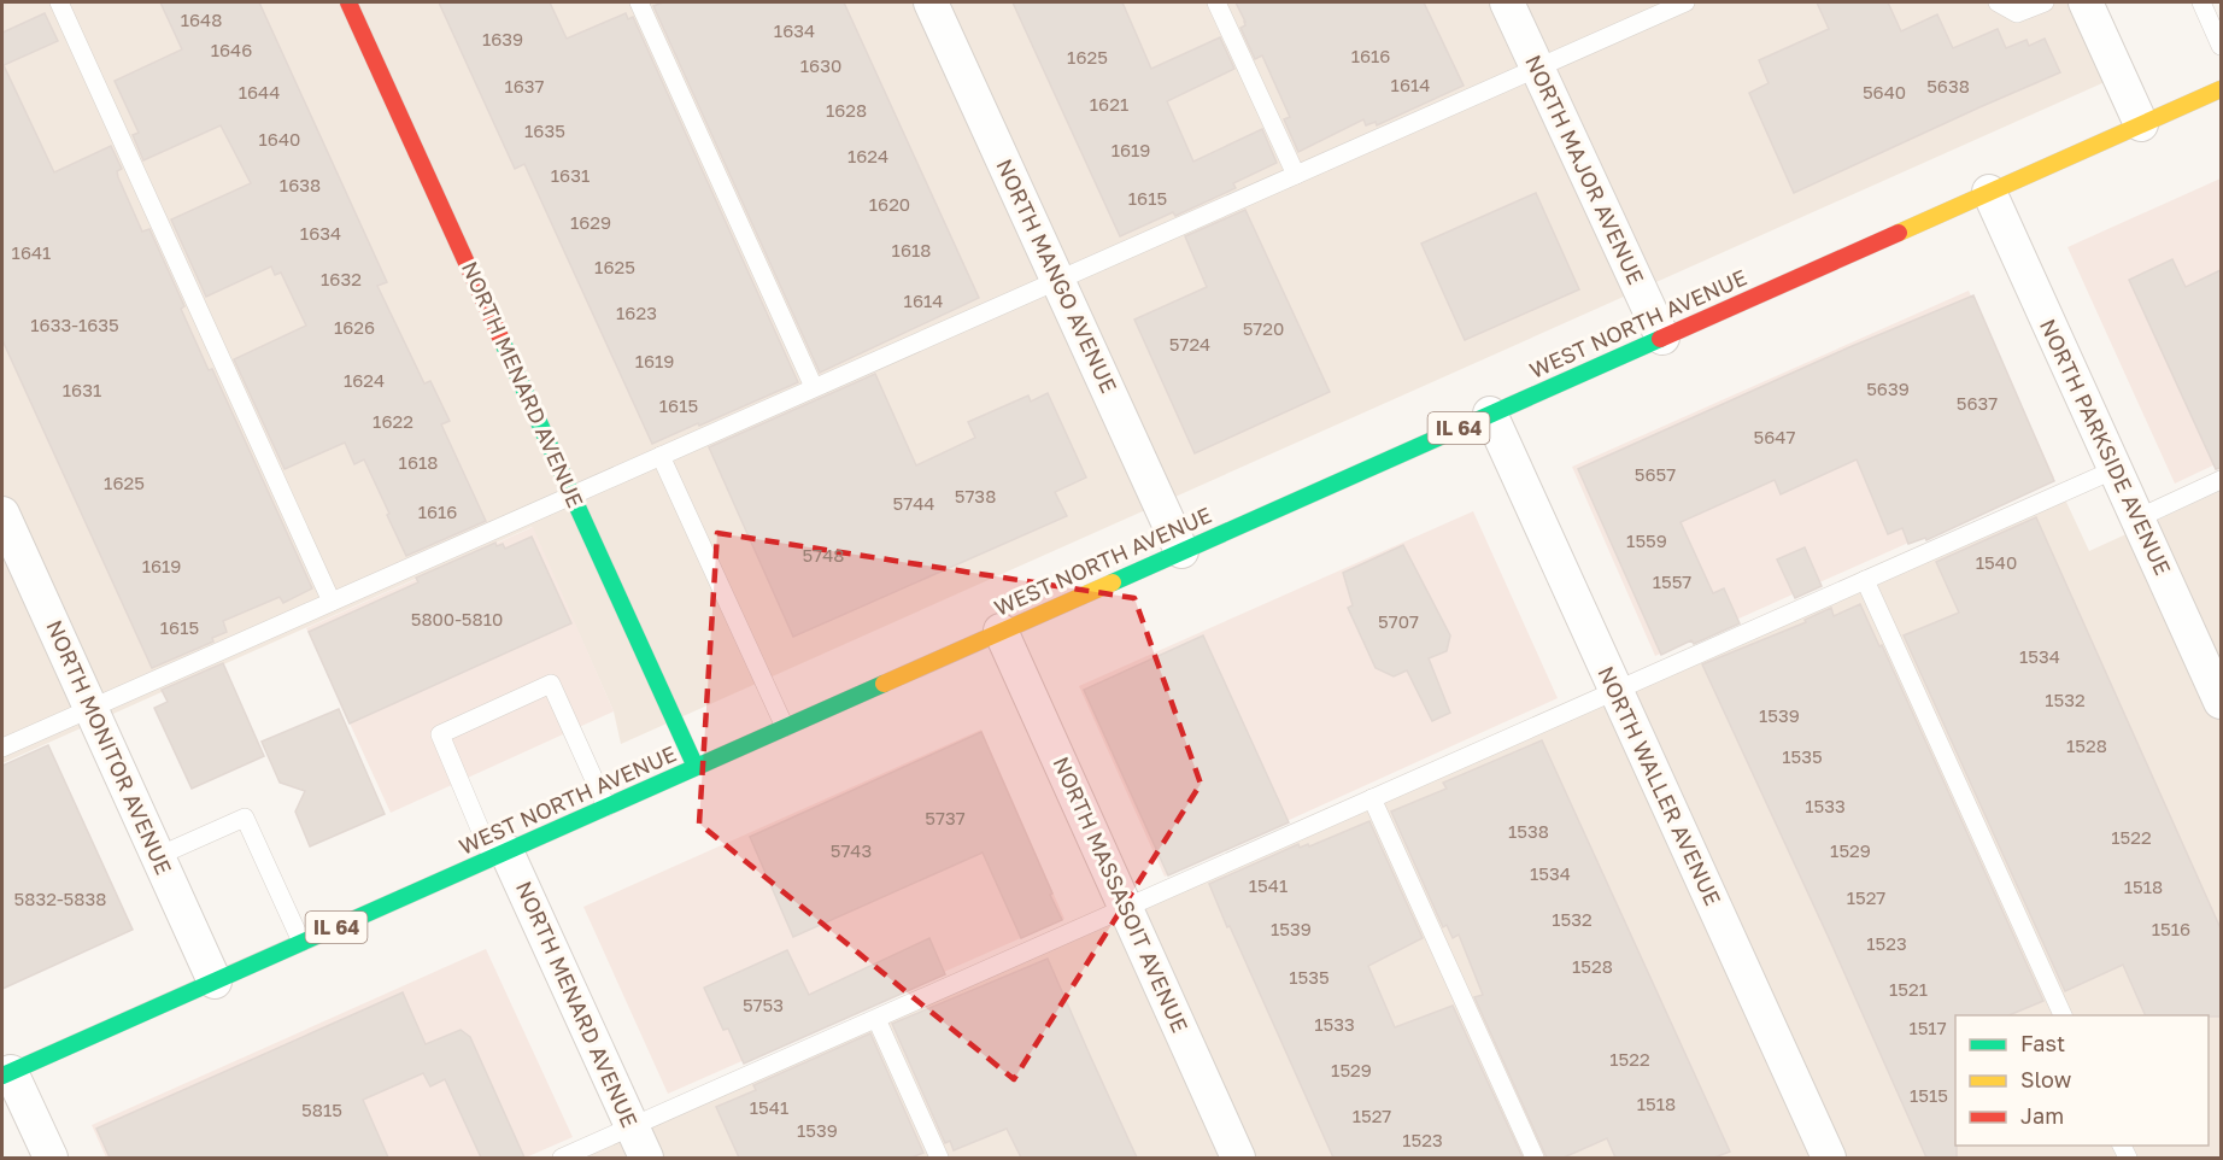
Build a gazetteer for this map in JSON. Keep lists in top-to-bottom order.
{
  "streets": {
    "main road": ["WEST NORTH AVENUE", "NORTH MENARD AVENUE", "IL 64"],
    "street": [
      "NORTH MAJOR AVENUE",
      "NORTH MANGO AVENUE",
      "NORTH PARKSIDE AVENUE",
      "NORTH MONITOR AVENUE",
      "NORTH WALLER AVENUE",
      "NORTH MASSASOIT AVENUE"
    ]
  },
  "crossings": [
    ["NORTH MAJOR AVENUE", "WEST NORTH AVENUE"],
    ["NORTH MANGO AVENUE", "WEST NORTH AVENUE"],
    ["WEST NORTH AVENUE", "NORTH MENARD AVENUE"],
    ["WEST NORTH AVENUE", "NORTH PARKSIDE AVENUE"],
    ["WEST NORTH AVENUE", "NORTH MONITOR AVENUE"],
    ["WEST NORTH AVENUE", "NORTH WALLER AVENUE"],
    ["WEST NORTH AVENUE", "NORTH MASSASOIT AVENUE"]
  ],
  "house_numbers": [
    "1648",
    "1634",
    "1639",
    "1646",
    "1616",
    "1625",
    "1630",
    "1614",
    "1637",
    "5638",
    "1644",
    "5640",
    "1621",
    "1628",
    "1635",
    "1640",
    "1619",
    "1624",
    "1631",
    "1638",
    "1615",
    "1620",
    "1629",
    "1634",
    "1618",
    "1641",
    "1625",
    "1632",
    "1614",
    "1623",
    "1633-1635",
    "1626",
    "5720",
    "5724",
    "1619",
    "1624",
    "5639",
    "1631",
    "5637",
    "1615",
    "1622",
    "5647",
    "1618",
    "5657",
    "1625",
    "5738",
    "5744",
    "1616",
    "1559",
    "5748",
    "1540",
    "1619",
    "1557",
    "5800-5810",
    "5707",
    "1615",
    "1534",
    "1532",
    "1539",
    "1528",
    "1535",
    "1533",
    "5737",
    "1538",
    "1522",
    "5743",
    "1529",
    "1534",
    "1541",
    "1518",
    "1527",
    "5832-5838",
    "1532",
    "1539",
    "1516",
    "1523",
    "1528",
    "1535",
    "1521",
    "5753",
    "1533",
    "1517",
    "1522",
    "1529",
    "1515",
    "1518",
    "1541",
    "5815",
    "1527",
    "1539",
    "1523"
  ],
  "legend": ["Fast", "Slow", "Jam"]
}
